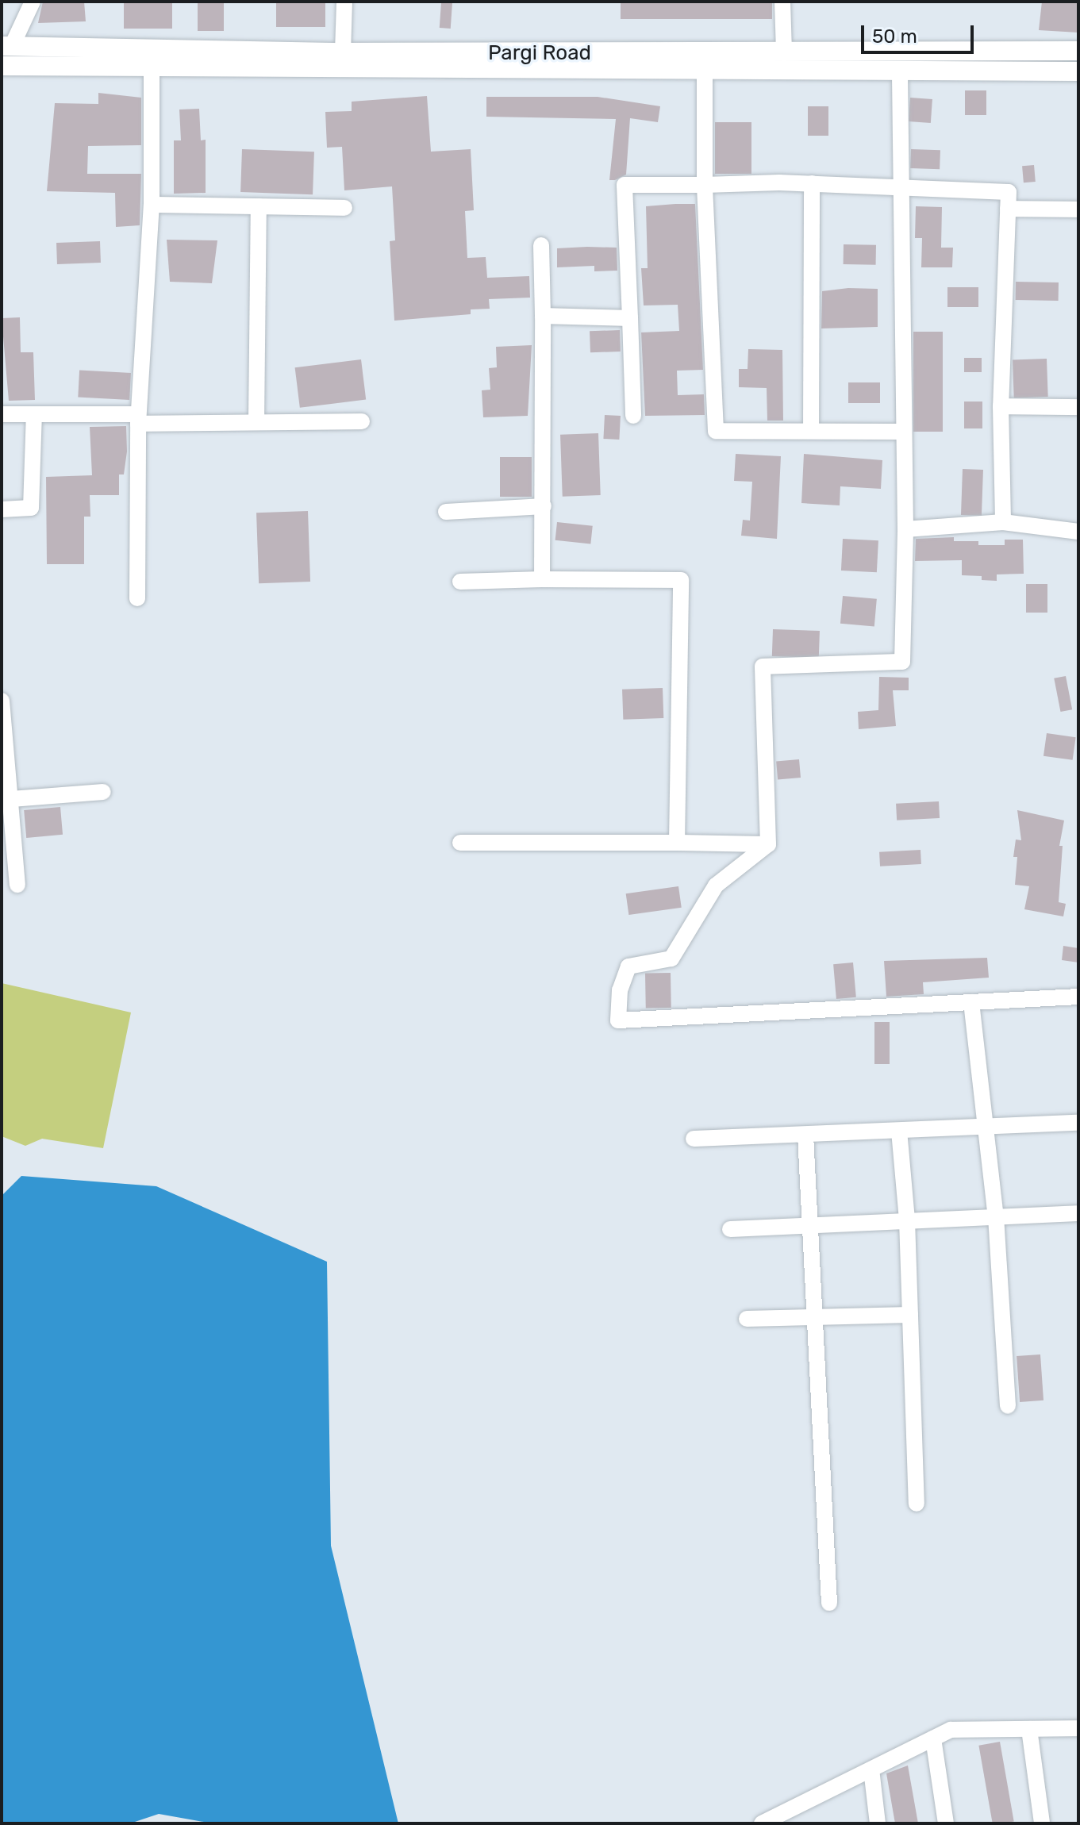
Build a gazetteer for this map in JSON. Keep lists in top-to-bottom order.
{
  "streets": {
    "main road": ["Pargi Road"]
  },
  "scale_bar": "50 m"
}
